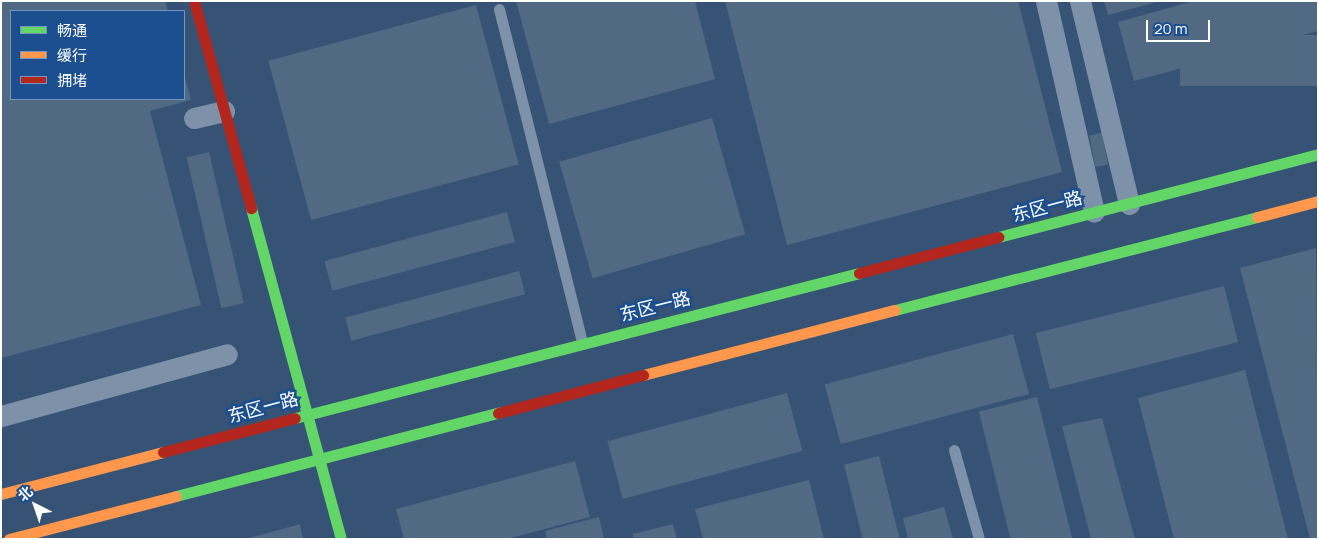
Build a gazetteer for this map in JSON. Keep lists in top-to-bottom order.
{
  "streets": {
    "main road": ["东区一路"]
  },
  "legend": ["畅通", "缓行", "拥堵"],
  "scale_bar": "20 m",
  "north": "top left"
}
